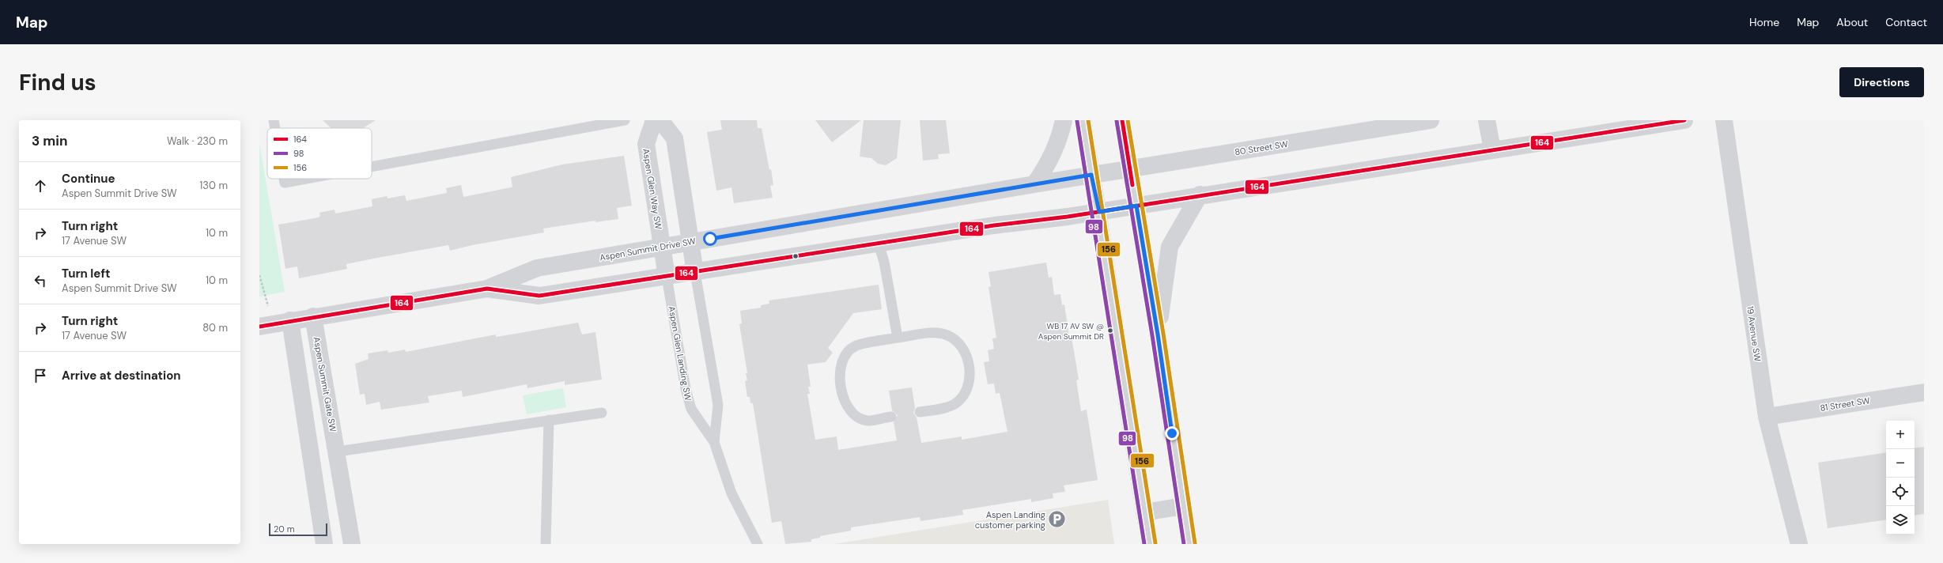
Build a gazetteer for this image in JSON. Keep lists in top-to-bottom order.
{
  "streets": {
    "street": [
      "80 Street SW",
      "Aspen Glen Way SW",
      "Aspen Summit Drive SW",
      "19 Avenue SW",
      "Aspen Summit Gate SW",
      "81 Street SW"
    ],
    "lane": ["Aspen Glen Landing SW"]
  },
  "crossings": [
    ["80 Street SW", "Aspen Summit Drive SW"],
    ["Aspen Glen Way SW", "Aspen Summit Drive SW"],
    ["Aspen Glen Way SW", "Aspen Glen Landing SW"],
    ["Aspen Summit Drive SW", "Aspen Glen Landing SW"],
    ["Aspen Summit Drive SW", "Aspen Summit Gate SW"],
    ["19 Avenue SW", "81 Street SW"]
  ],
  "places": {
    "other": ["WB 17 AV SW @ Aspen Summit DR"],
    "parking": ["Aspen Landing customer parking"]
  },
  "lines": ["transit line 164", "transit line 156", "transit line 98"],
  "legend": ["164", "98", "156"],
  "scale_bar": "20 m",
  "page": {
    "header": "Map",
    "nav": [
      "Home",
      "Map",
      "About",
      "Contact"
    ],
    "buttons": "Directions",
    "title": "Find us",
    "heading": ["3 min", "Walk · 230 m"],
    "list": [
      ["Continue", "Aspen Summit Drive SW", "130 m"],
      ["Turn right", "17 Avenue SW", "10 m"],
      ["Turn left", "Aspen Summit Drive SW", "10 m"],
      ["Turn right", "17 Avenue SW", "80 m"],
      "Arrive at destination"
    ],
    "map_buttons": ["+", "−"],
    "scale": "20 m"
  }
}
